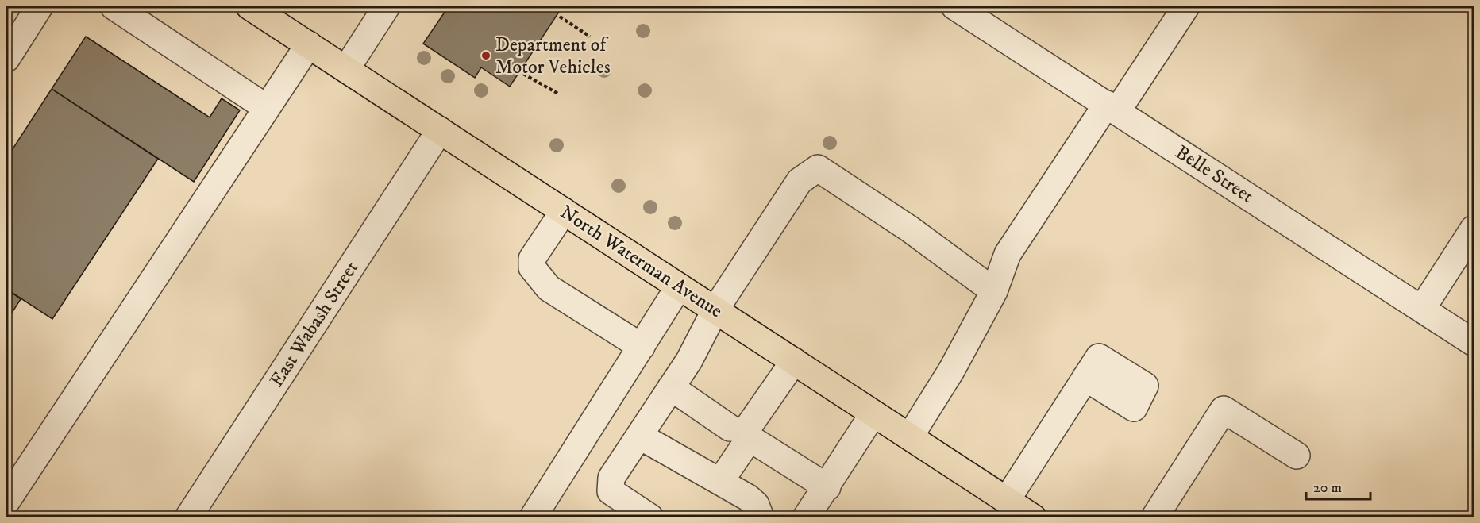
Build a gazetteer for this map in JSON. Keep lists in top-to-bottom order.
{
  "streets": {
    "main road": ["North Waterman Avenue"],
    "street": ["Belle Street", "East Wabash Street"]
  },
  "crossings": [
    ["North Waterman Avenue", "East Wabash Street"]
  ],
  "places": ["Department of Motor Vehicles"],
  "scale_bar": "20 m"
}
